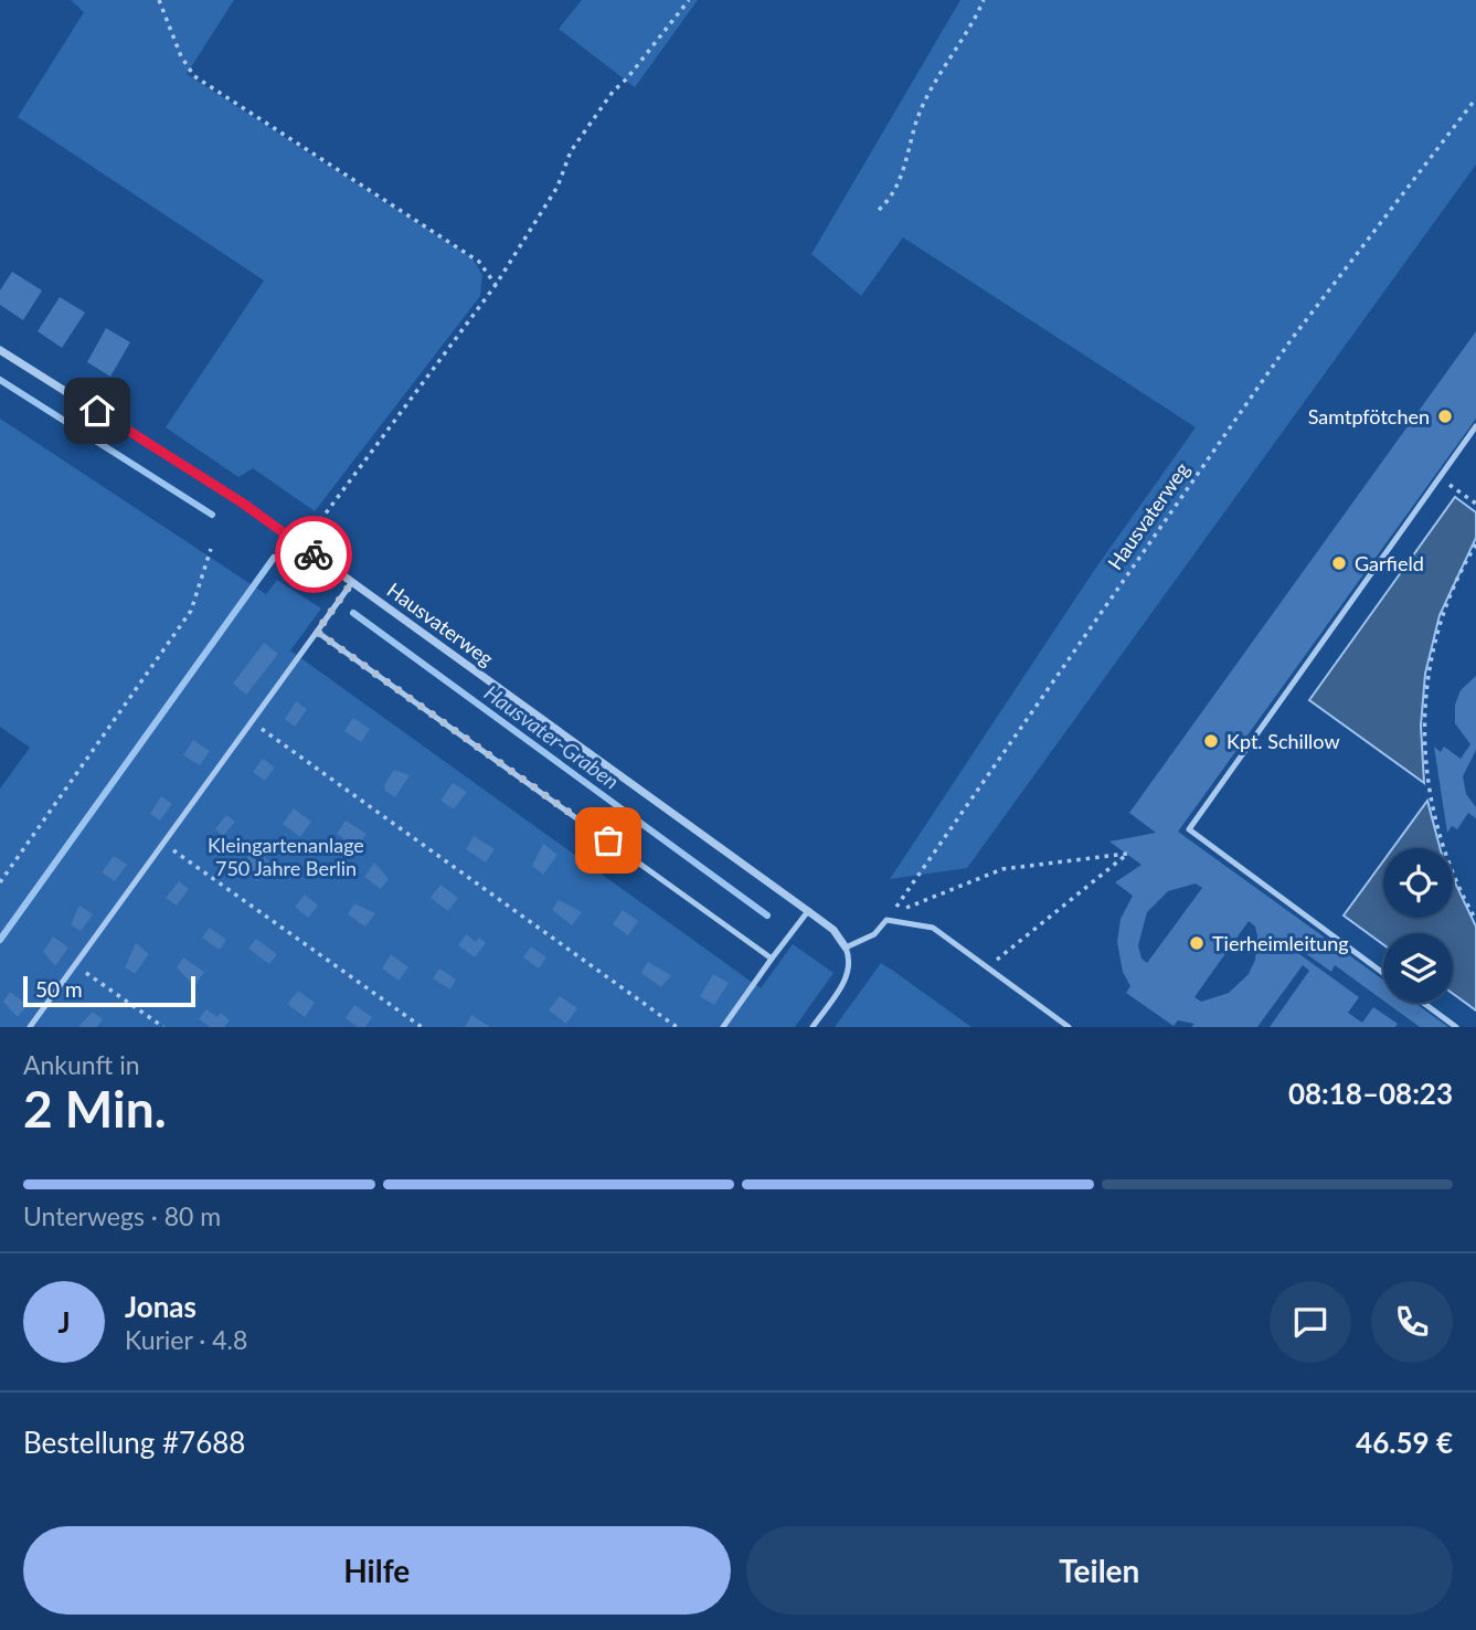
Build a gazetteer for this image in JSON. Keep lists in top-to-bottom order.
{
  "streets": {
    "street": ["Hausvaterweg"]
  },
  "water": ["Hausvater-Graben"],
  "parks": ["Kleingartenanlage 750 Jahre Berlin"],
  "places": [
    "Samtpfötchen",
    "Garfield",
    "Kpt. Schillow",
    "Tierheimleitung"
  ],
  "scale_bar": "50 m",
  "page": {
    "scale": "50 m",
    "heading": ["2 Min.", "Ankunft in", "08:18–08:23"],
    "panel": [
      "Jonas",
      "Kurier · 4.8",
      "Bestellung #7688",
      "46.59 €"
    ],
    "bar": "Unterwegs · 80 m",
    "round": "J",
    "buttons": ["Hilfe", "Teilen"]
  }
}
